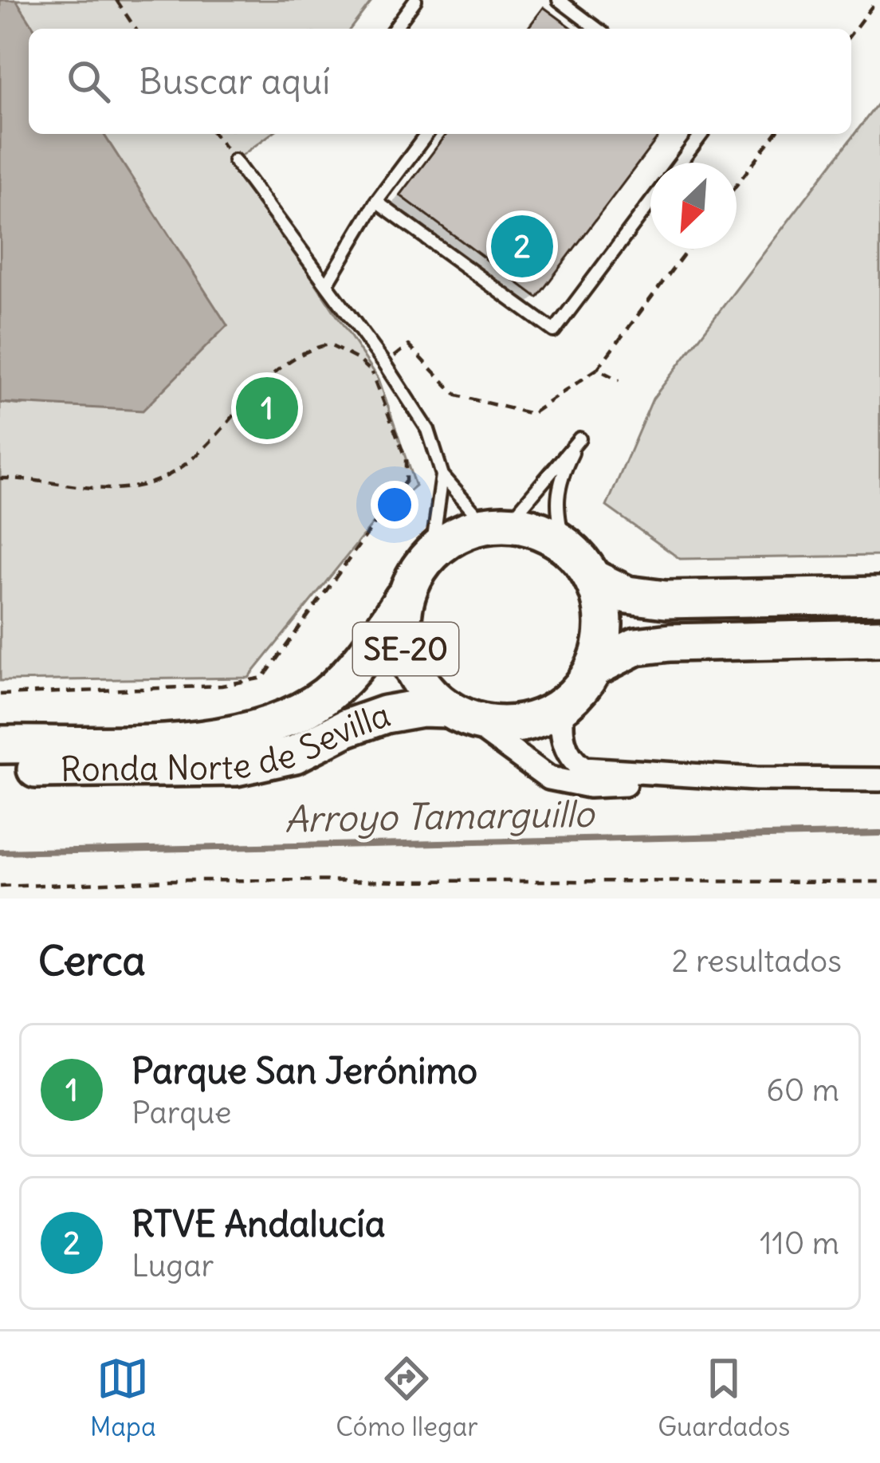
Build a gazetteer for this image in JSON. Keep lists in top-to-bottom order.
{
  "streets": {
    "highway": ["SE-20", "Ronda Norte de Sevilla"]
  },
  "crossings": [
    ["SE-20", "Ronda Norte de Sevilla"]
  ],
  "water": ["Arroyo Tamarguillo"],
  "north": "bottom left",
  "page": {
    "search": "Buscar aquí",
    "pins": ["2", "1"],
    "heading": ["Cerca", "2 resultados"],
    "list": [
      {
        "mark": "1",
        "name": "Parque San Jerónimo",
        "note": "Parque",
        "value": "60 m"
      },
      {
        "mark": "2",
        "name": "RTVE Andalucía",
        "note": "Lugar",
        "value": "110 m"
      }
    ],
    "nav": ["Mapa", "Cómo llegar", "Guardados"]
  }
}
